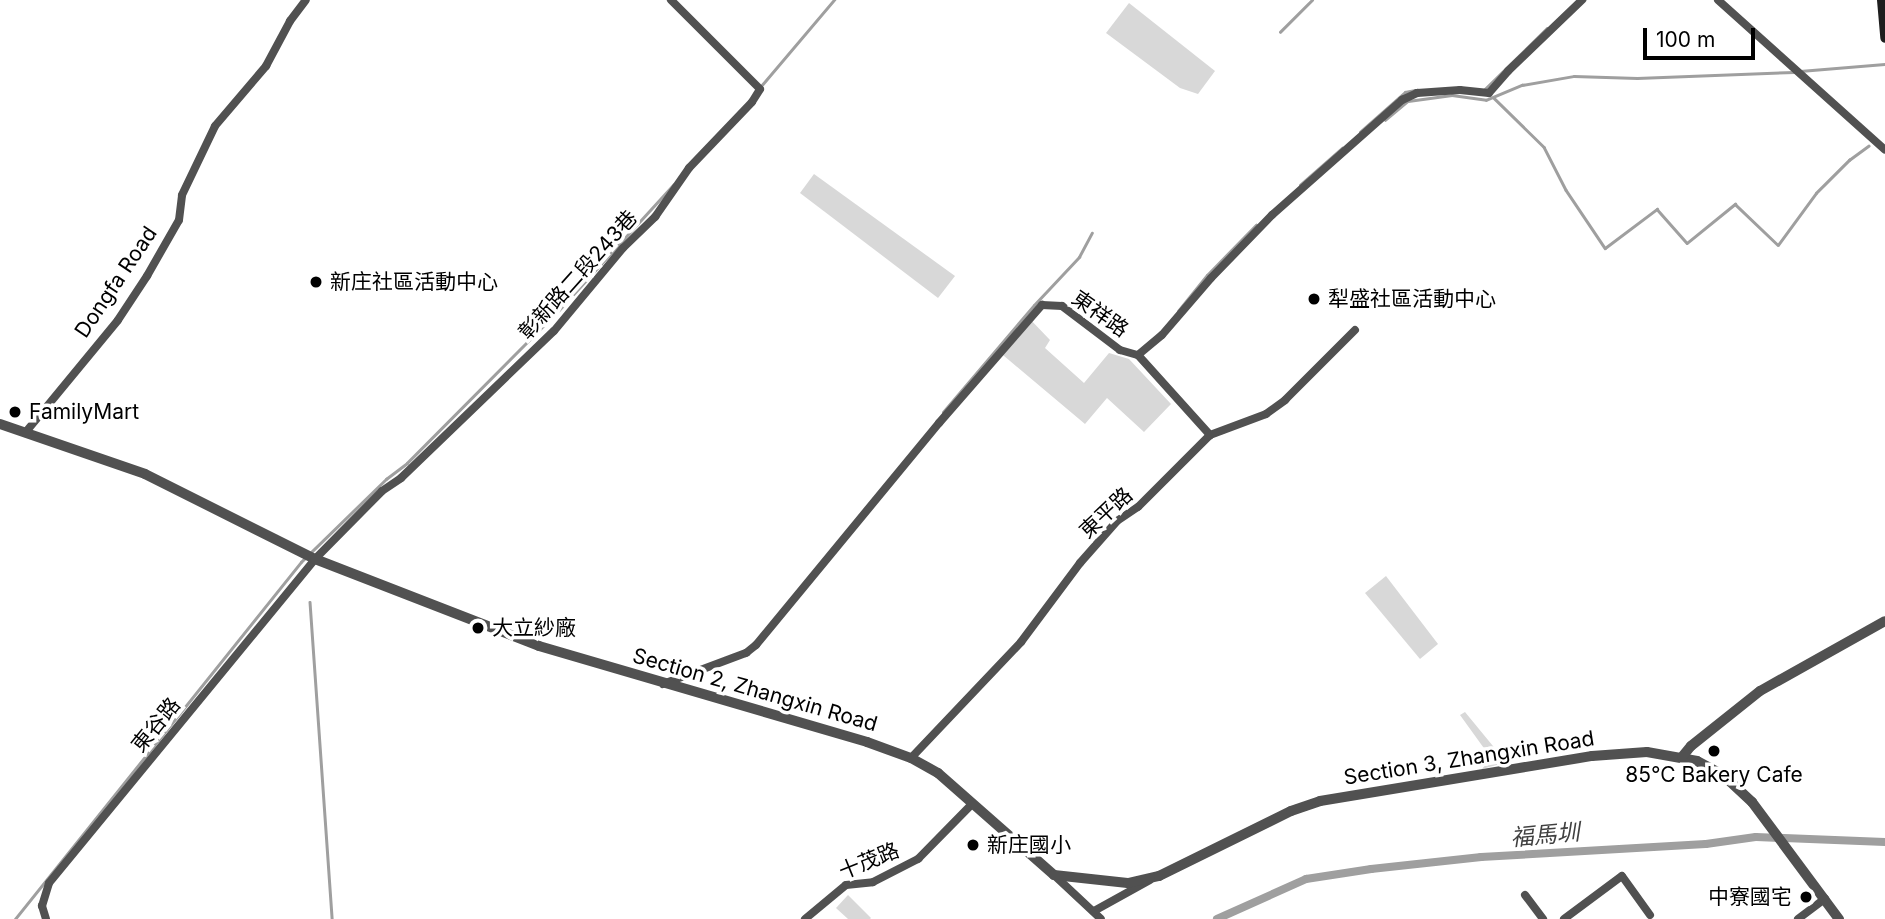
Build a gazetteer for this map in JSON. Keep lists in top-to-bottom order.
{
  "streets": {
    "street": [
      "彰新路二段243巷",
      "Dongfa Road",
      "東祥路",
      "東平路",
      "Section 2, Zhangxin Road",
      "東谷路",
      "Section 3, Zhangxin Road",
      "十茂路"
    ]
  },
  "crossings": [
    ["彰新路二段243巷", "Section 2, Zhangxin Road"],
    ["彰新路二段243巷", "東谷路"],
    ["Dongfa Road", "Section 2, Zhangxin Road"],
    ["東祥路", "Section 2, Zhangxin Road"],
    ["東平路", "Section 2, Zhangxin Road"],
    ["Section 2, Zhangxin Road", "東谷路"],
    ["Section 2, Zhangxin Road", "十茂路"]
  ],
  "water": ["福馬圳"],
  "places": [
    "新庄社區活動中心",
    "犁盛社區活動中心",
    "FamilyMart",
    "大立紗廠",
    "85°C Bakery Cafe",
    "新庄國小",
    "中寮國宅"
  ],
  "scale_bar": "100 m"
}
